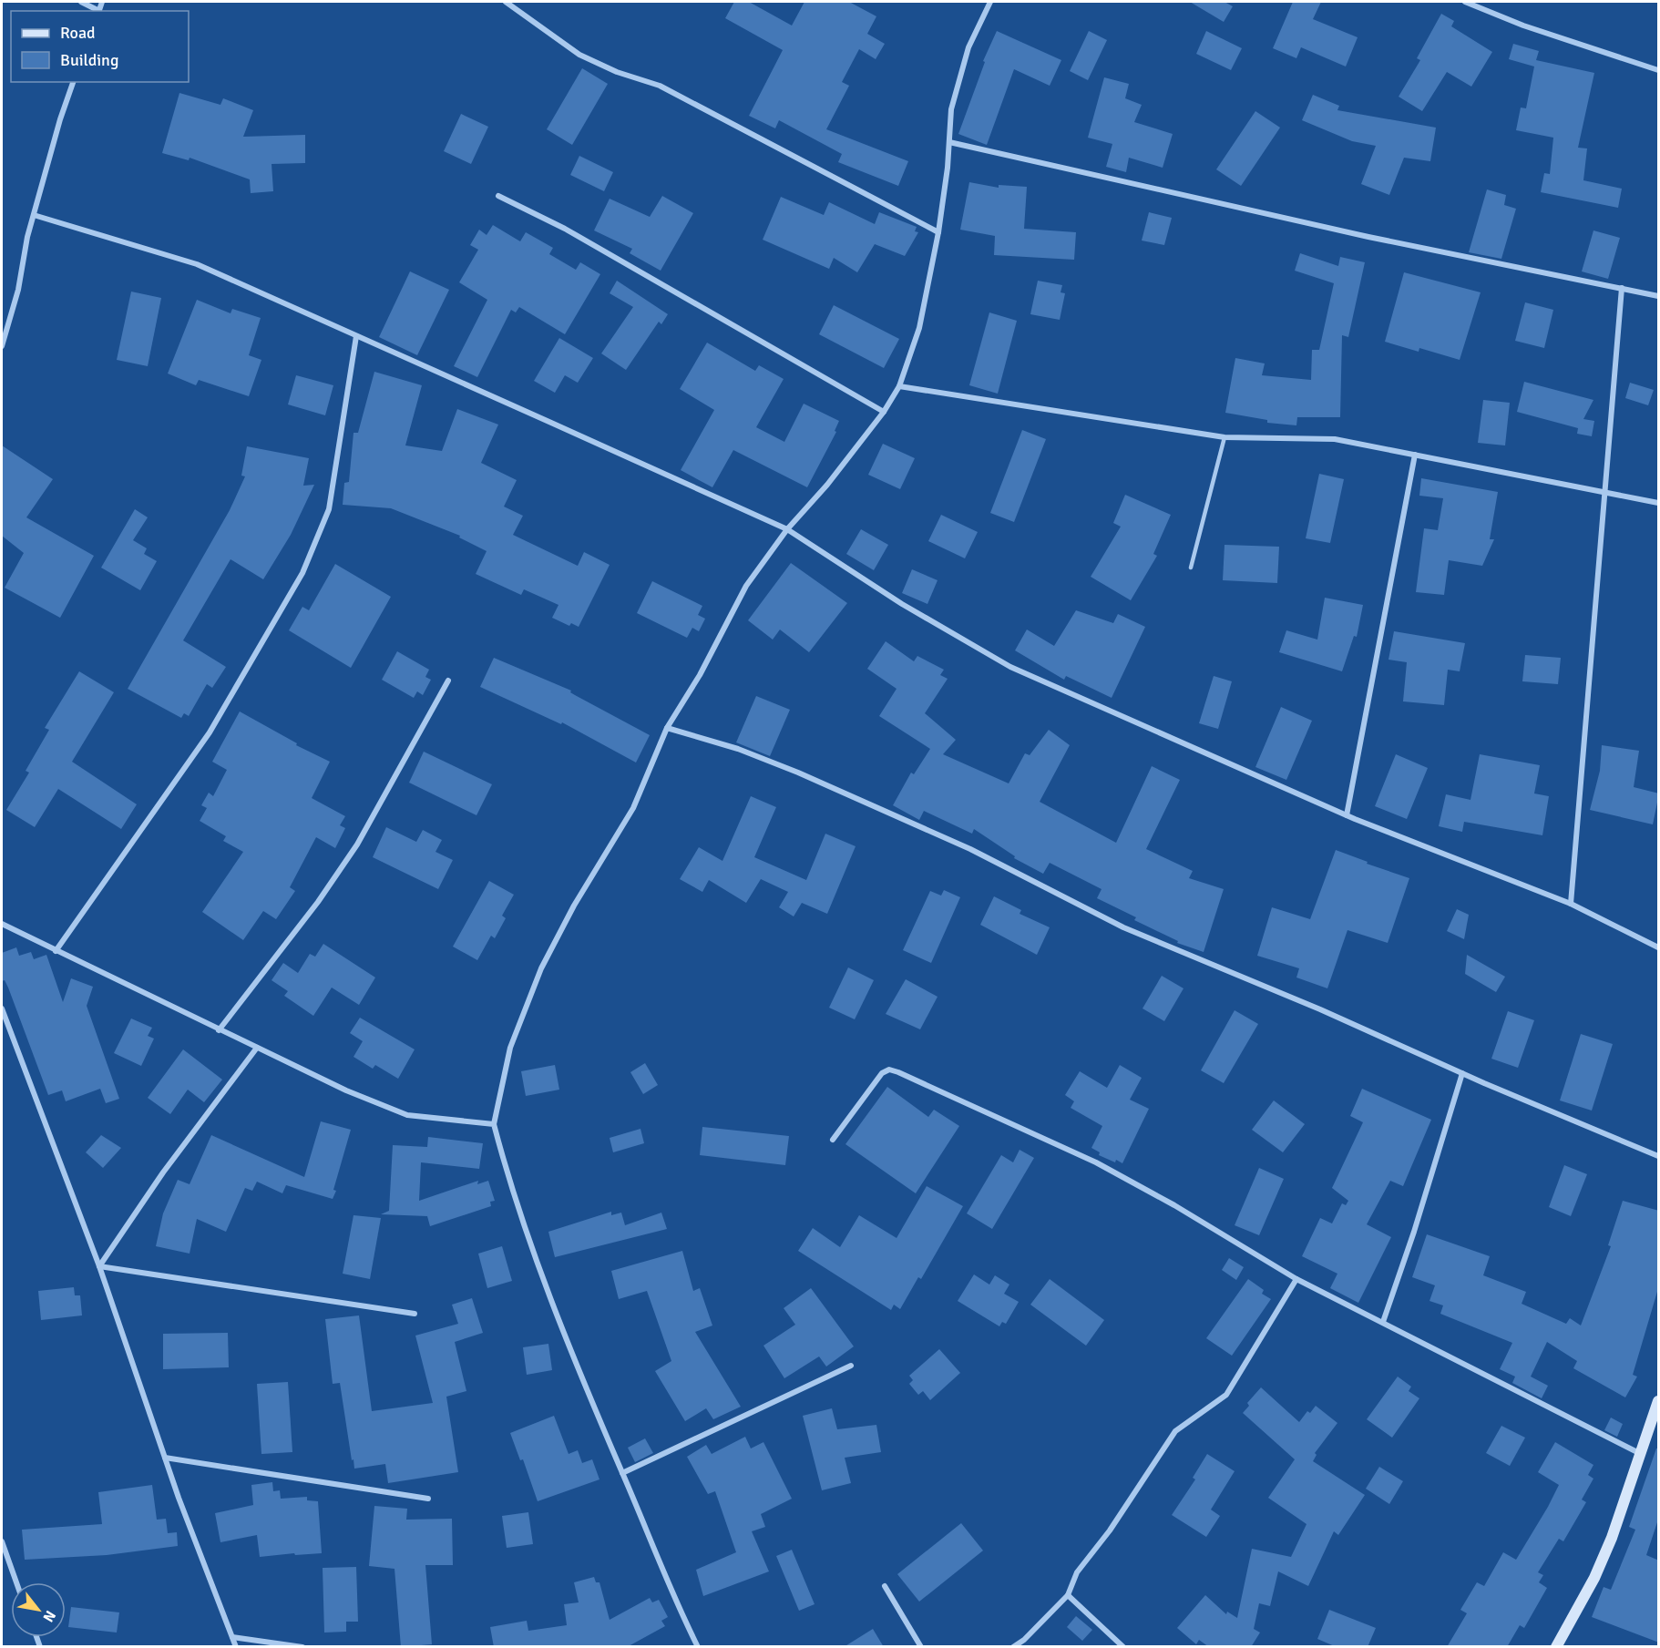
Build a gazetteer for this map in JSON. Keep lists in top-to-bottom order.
{
  "legend": ["Road", "Building"],
  "north": "bottom right"
}
